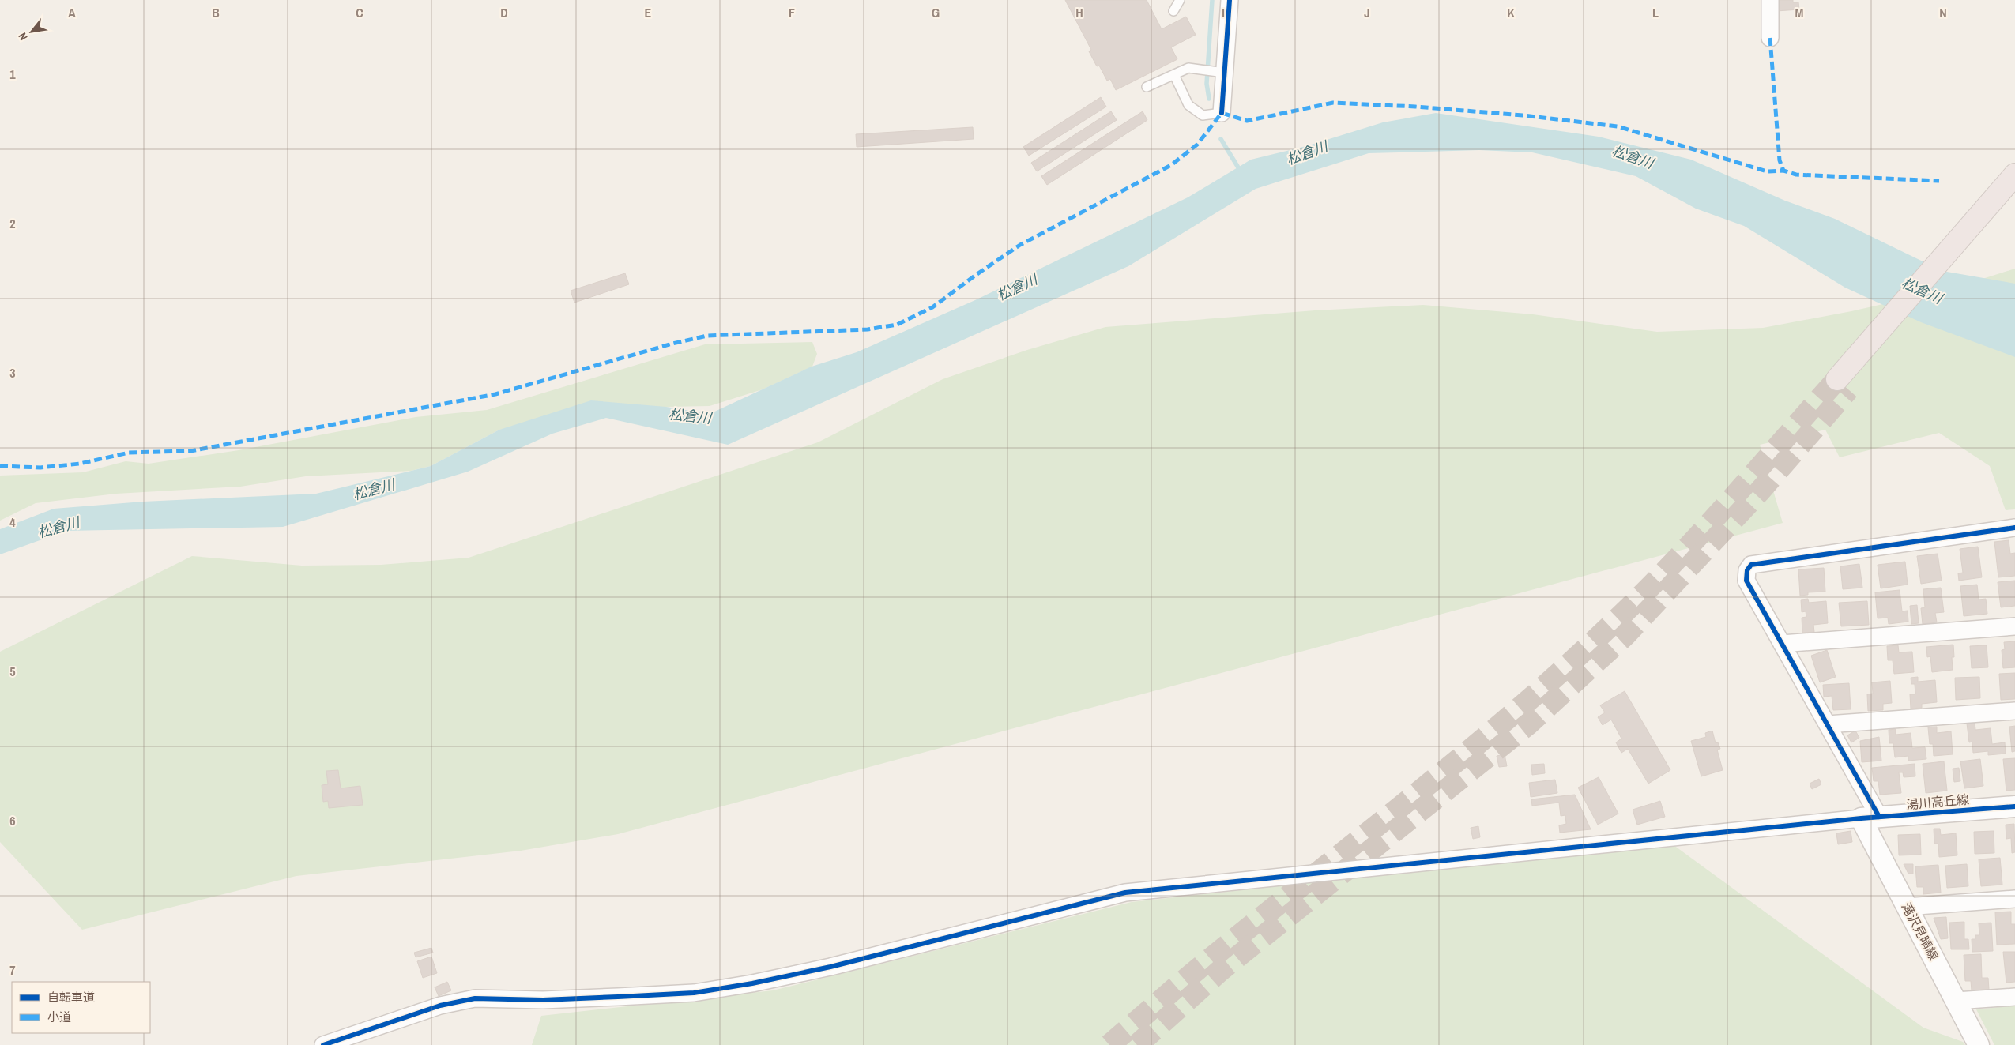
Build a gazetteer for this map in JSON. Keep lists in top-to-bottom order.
{
  "streets": {
    "street": ["湯川高丘線", "滝沢見晴線"]
  },
  "crossings": [
    ["湯川高丘線", "滝沢見晴線"]
  ],
  "water": ["松倉川"],
  "legend": ["自転車道", "小道"],
  "north": "bottom left",
  "grid": {
    "columns": [
      "A",
      "B",
      "C",
      "D",
      "E",
      "F",
      "G",
      "H",
      "I",
      "J",
      "K",
      "L",
      "M",
      "N"
    ],
    "rows": [
      "1",
      "2",
      "3",
      "4",
      "5",
      "6",
      "7"
    ]
  }
}
